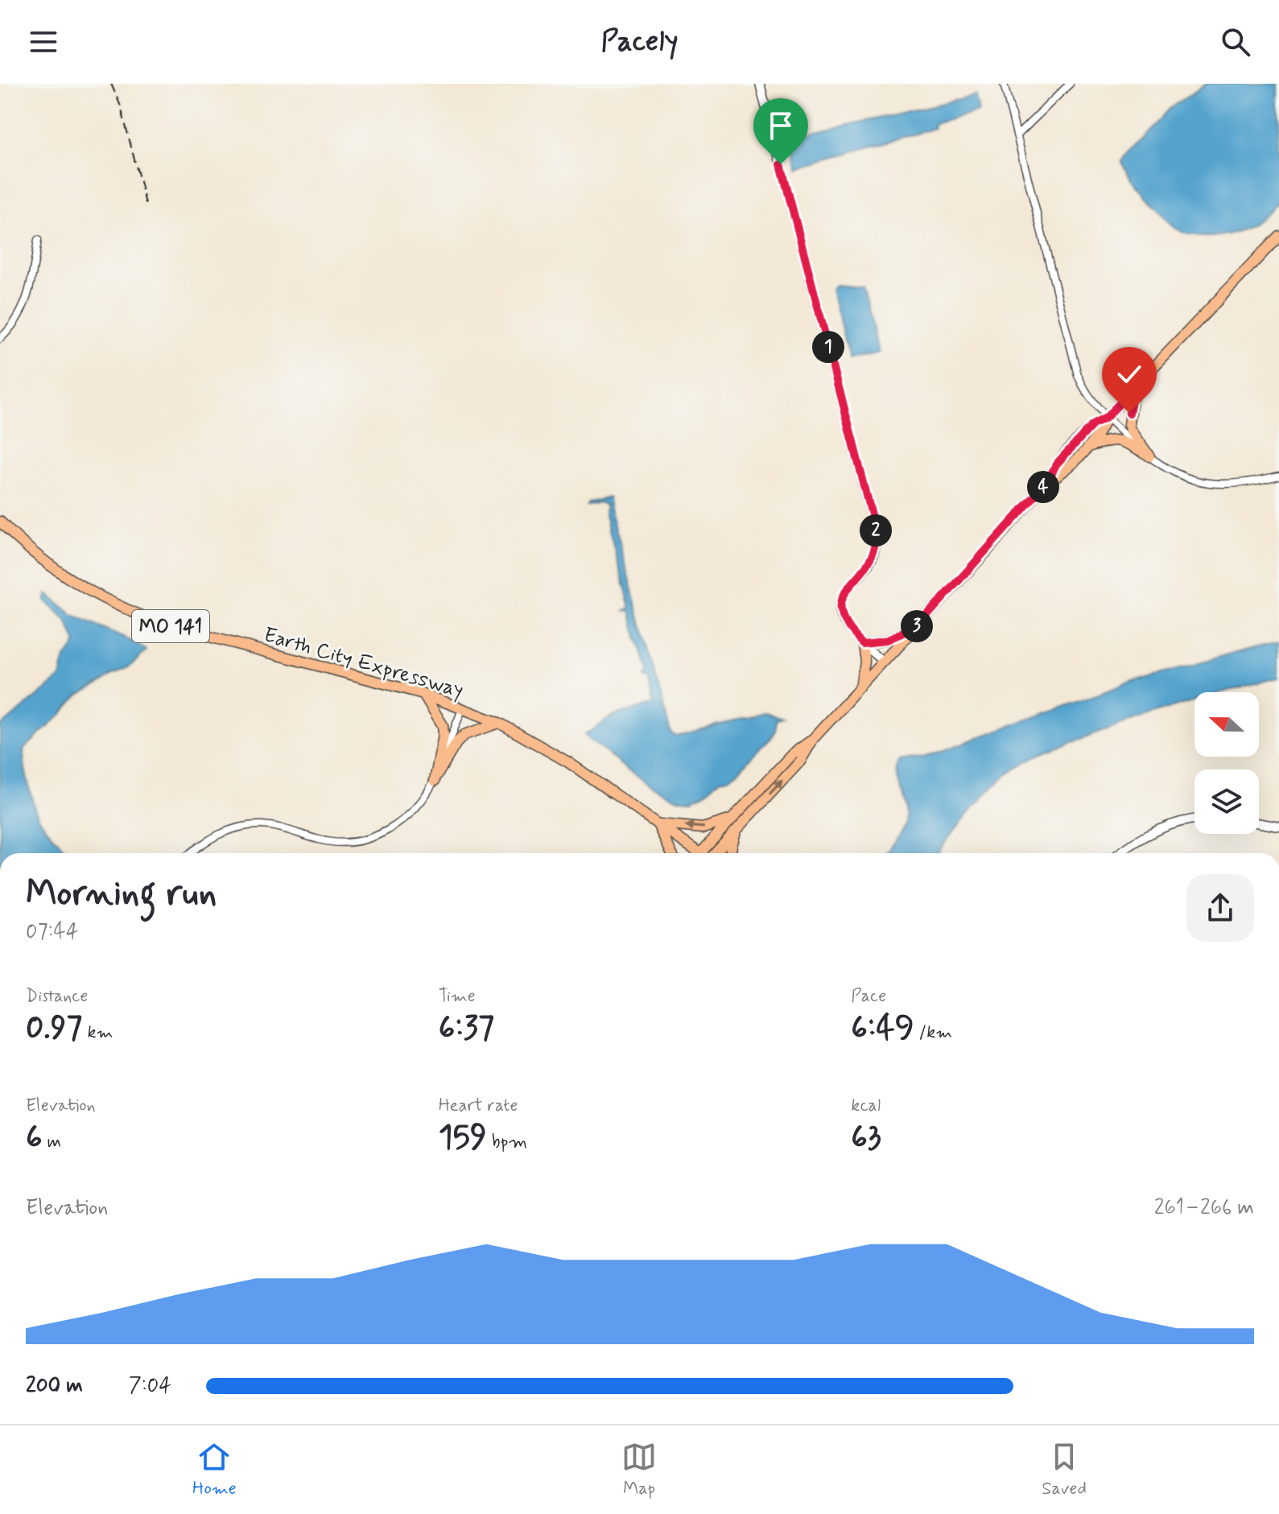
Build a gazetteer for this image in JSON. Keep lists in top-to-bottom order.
{
  "streets": {
    "main road": ["MO 141", "Earth City Expressway"]
  },
  "north": "left",
  "page": {
    "header": "Pacely",
    "pins": [
      "1",
      "4",
      "2",
      "3"
    ],
    "heading": ["Morning run", "07:44"],
    "stats": [
      ["Distance", "0.97 km"],
      ["Time", "6:37"],
      ["Pace", "6:49 /km"],
      ["Elevation", "6 m"],
      ["Heart rate", "159 bpm"],
      ["kcal", "63"]
    ],
    "chart": ["Elevation", "261–266 m"],
    "list": [
      {
        "name": "200 m",
        "note": "7:04"
      }
    ],
    "tabs": ["Home", "Map", "Saved"]
  }
}
